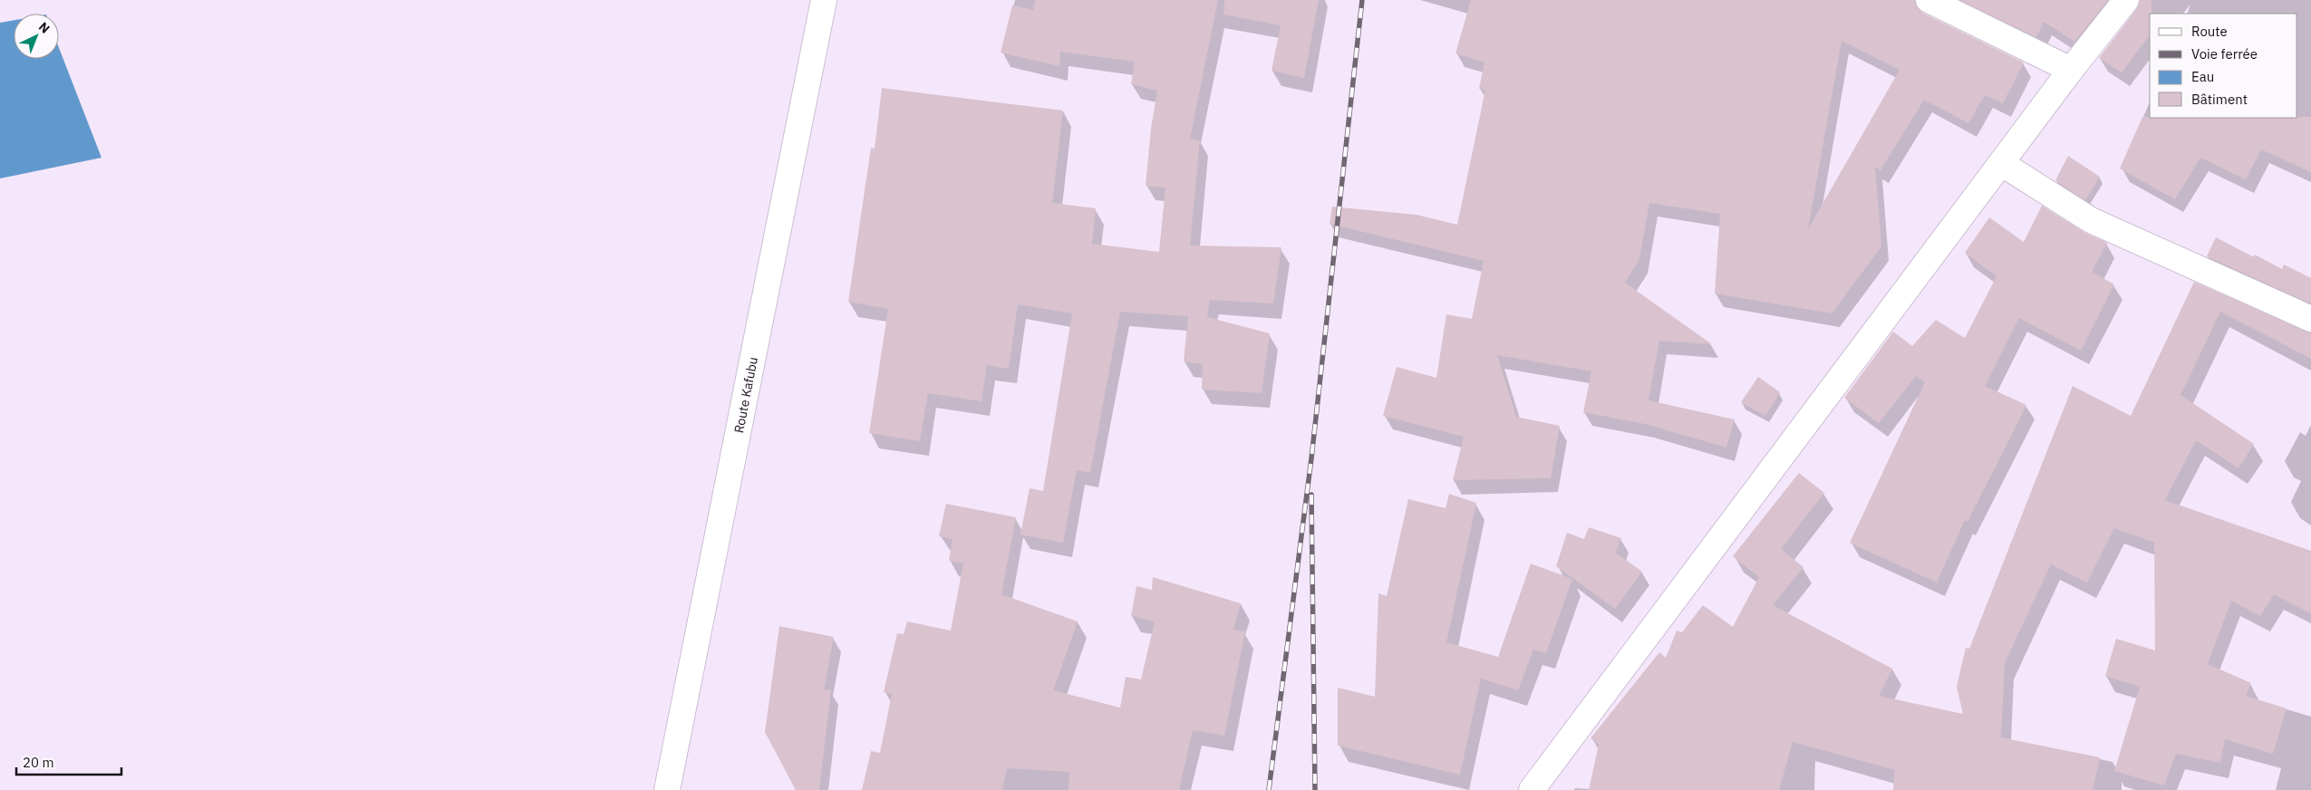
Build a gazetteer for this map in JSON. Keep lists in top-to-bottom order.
{
  "streets": {
    "street": ["Route Kafubu"]
  },
  "legend": [
    "Route",
    "Voie ferrée",
    "Eau",
    "Bâtiment"
  ],
  "scale_bar": "20 m",
  "north": "top right"
}
